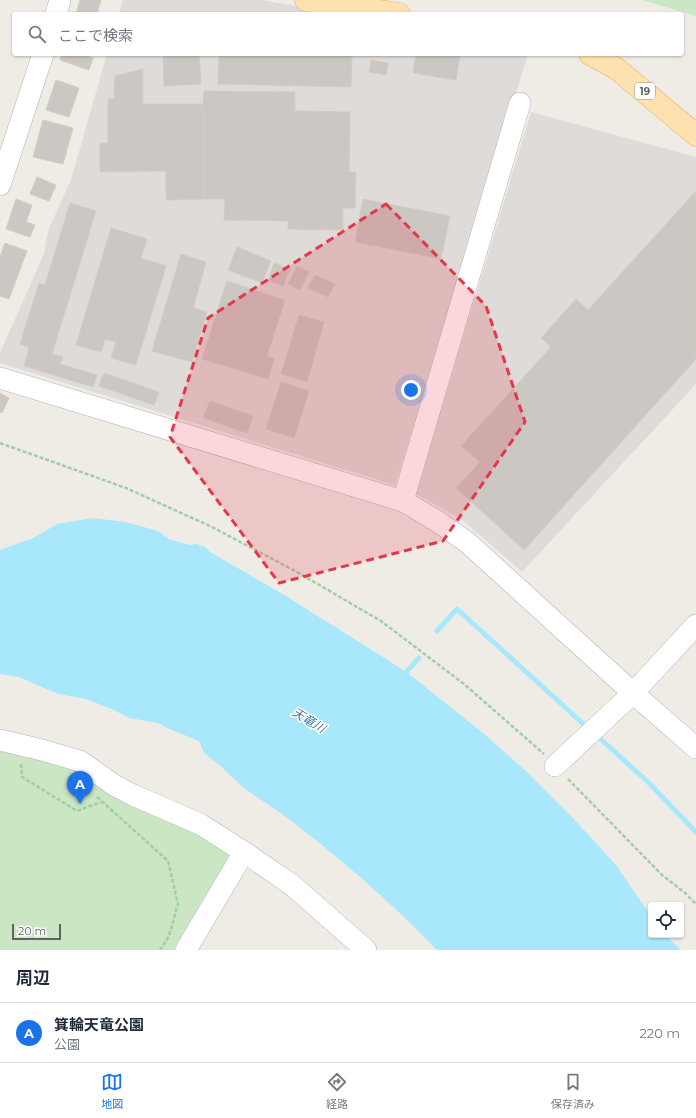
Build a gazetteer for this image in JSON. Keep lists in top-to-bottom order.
{
  "streets": {
    "main road": ["19"]
  },
  "water": ["天竜川"],
  "scale_bar": "20 m",
  "page": {
    "search": "ここで検索",
    "pins": "A",
    "scale": "20 m",
    "heading": "周辺",
    "list": [
      {
        "mark": "A",
        "name": "箕輪天竜公園",
        "note": "公園",
        "value": "220 m"
      }
    ],
    "nav": ["地図", "経路", "保存済み"]
  }
}
